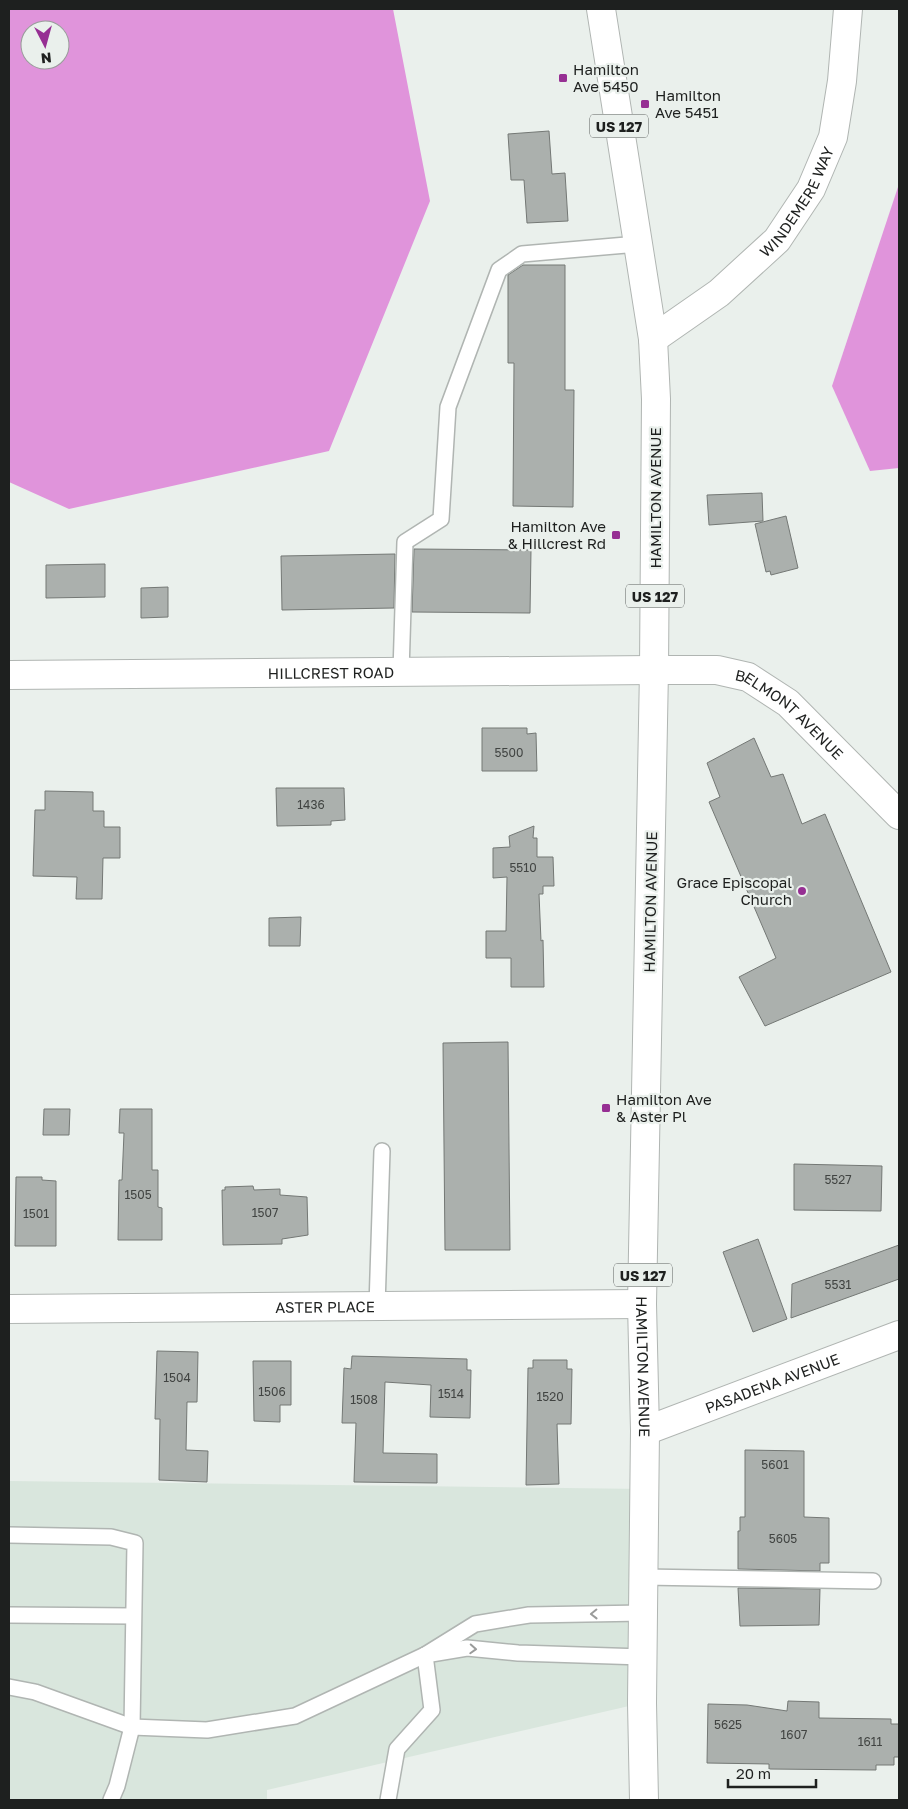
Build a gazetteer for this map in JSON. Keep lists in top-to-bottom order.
{
  "streets": {
    "street": [
      "US 127",
      "WINDEMERE WAY",
      "HAMILTON AVENUE",
      "HILLCREST ROAD",
      "BELMONT AVENUE",
      "ASTER PLACE",
      "PASADENA AVENUE"
    ]
  },
  "crossings": [
    ["WINDEMERE WAY", "HAMILTON AVENUE"],
    ["HAMILTON AVENUE", "HILLCREST ROAD"],
    ["HAMILTON AVENUE", "BELMONT AVENUE"],
    ["HAMILTON AVENUE", "ASTER PLACE"],
    ["HAMILTON AVENUE", "PASADENA AVENUE"],
    ["HILLCREST ROAD", "BELMONT AVENUE"]
  ],
  "places": {
    "transit": [
      "Hamilton Ave 5450",
      "Hamilton Ave 5451",
      "Hamilton Ave & Hillcrest Rd",
      "Hamilton Ave & Aster Pl"
    ],
    "other": ["Grace Episcopal Church"]
  },
  "house_numbers": [
    "5500",
    "1436",
    "5510",
    "5527",
    "1505",
    "1507",
    "1501",
    "5531",
    "1504",
    "1506",
    "1514",
    "1520",
    "1508",
    "5601",
    "5605",
    "5625",
    "1607",
    "1611"
  ],
  "scale_bar": "20 m",
  "north": "bottom"
}
